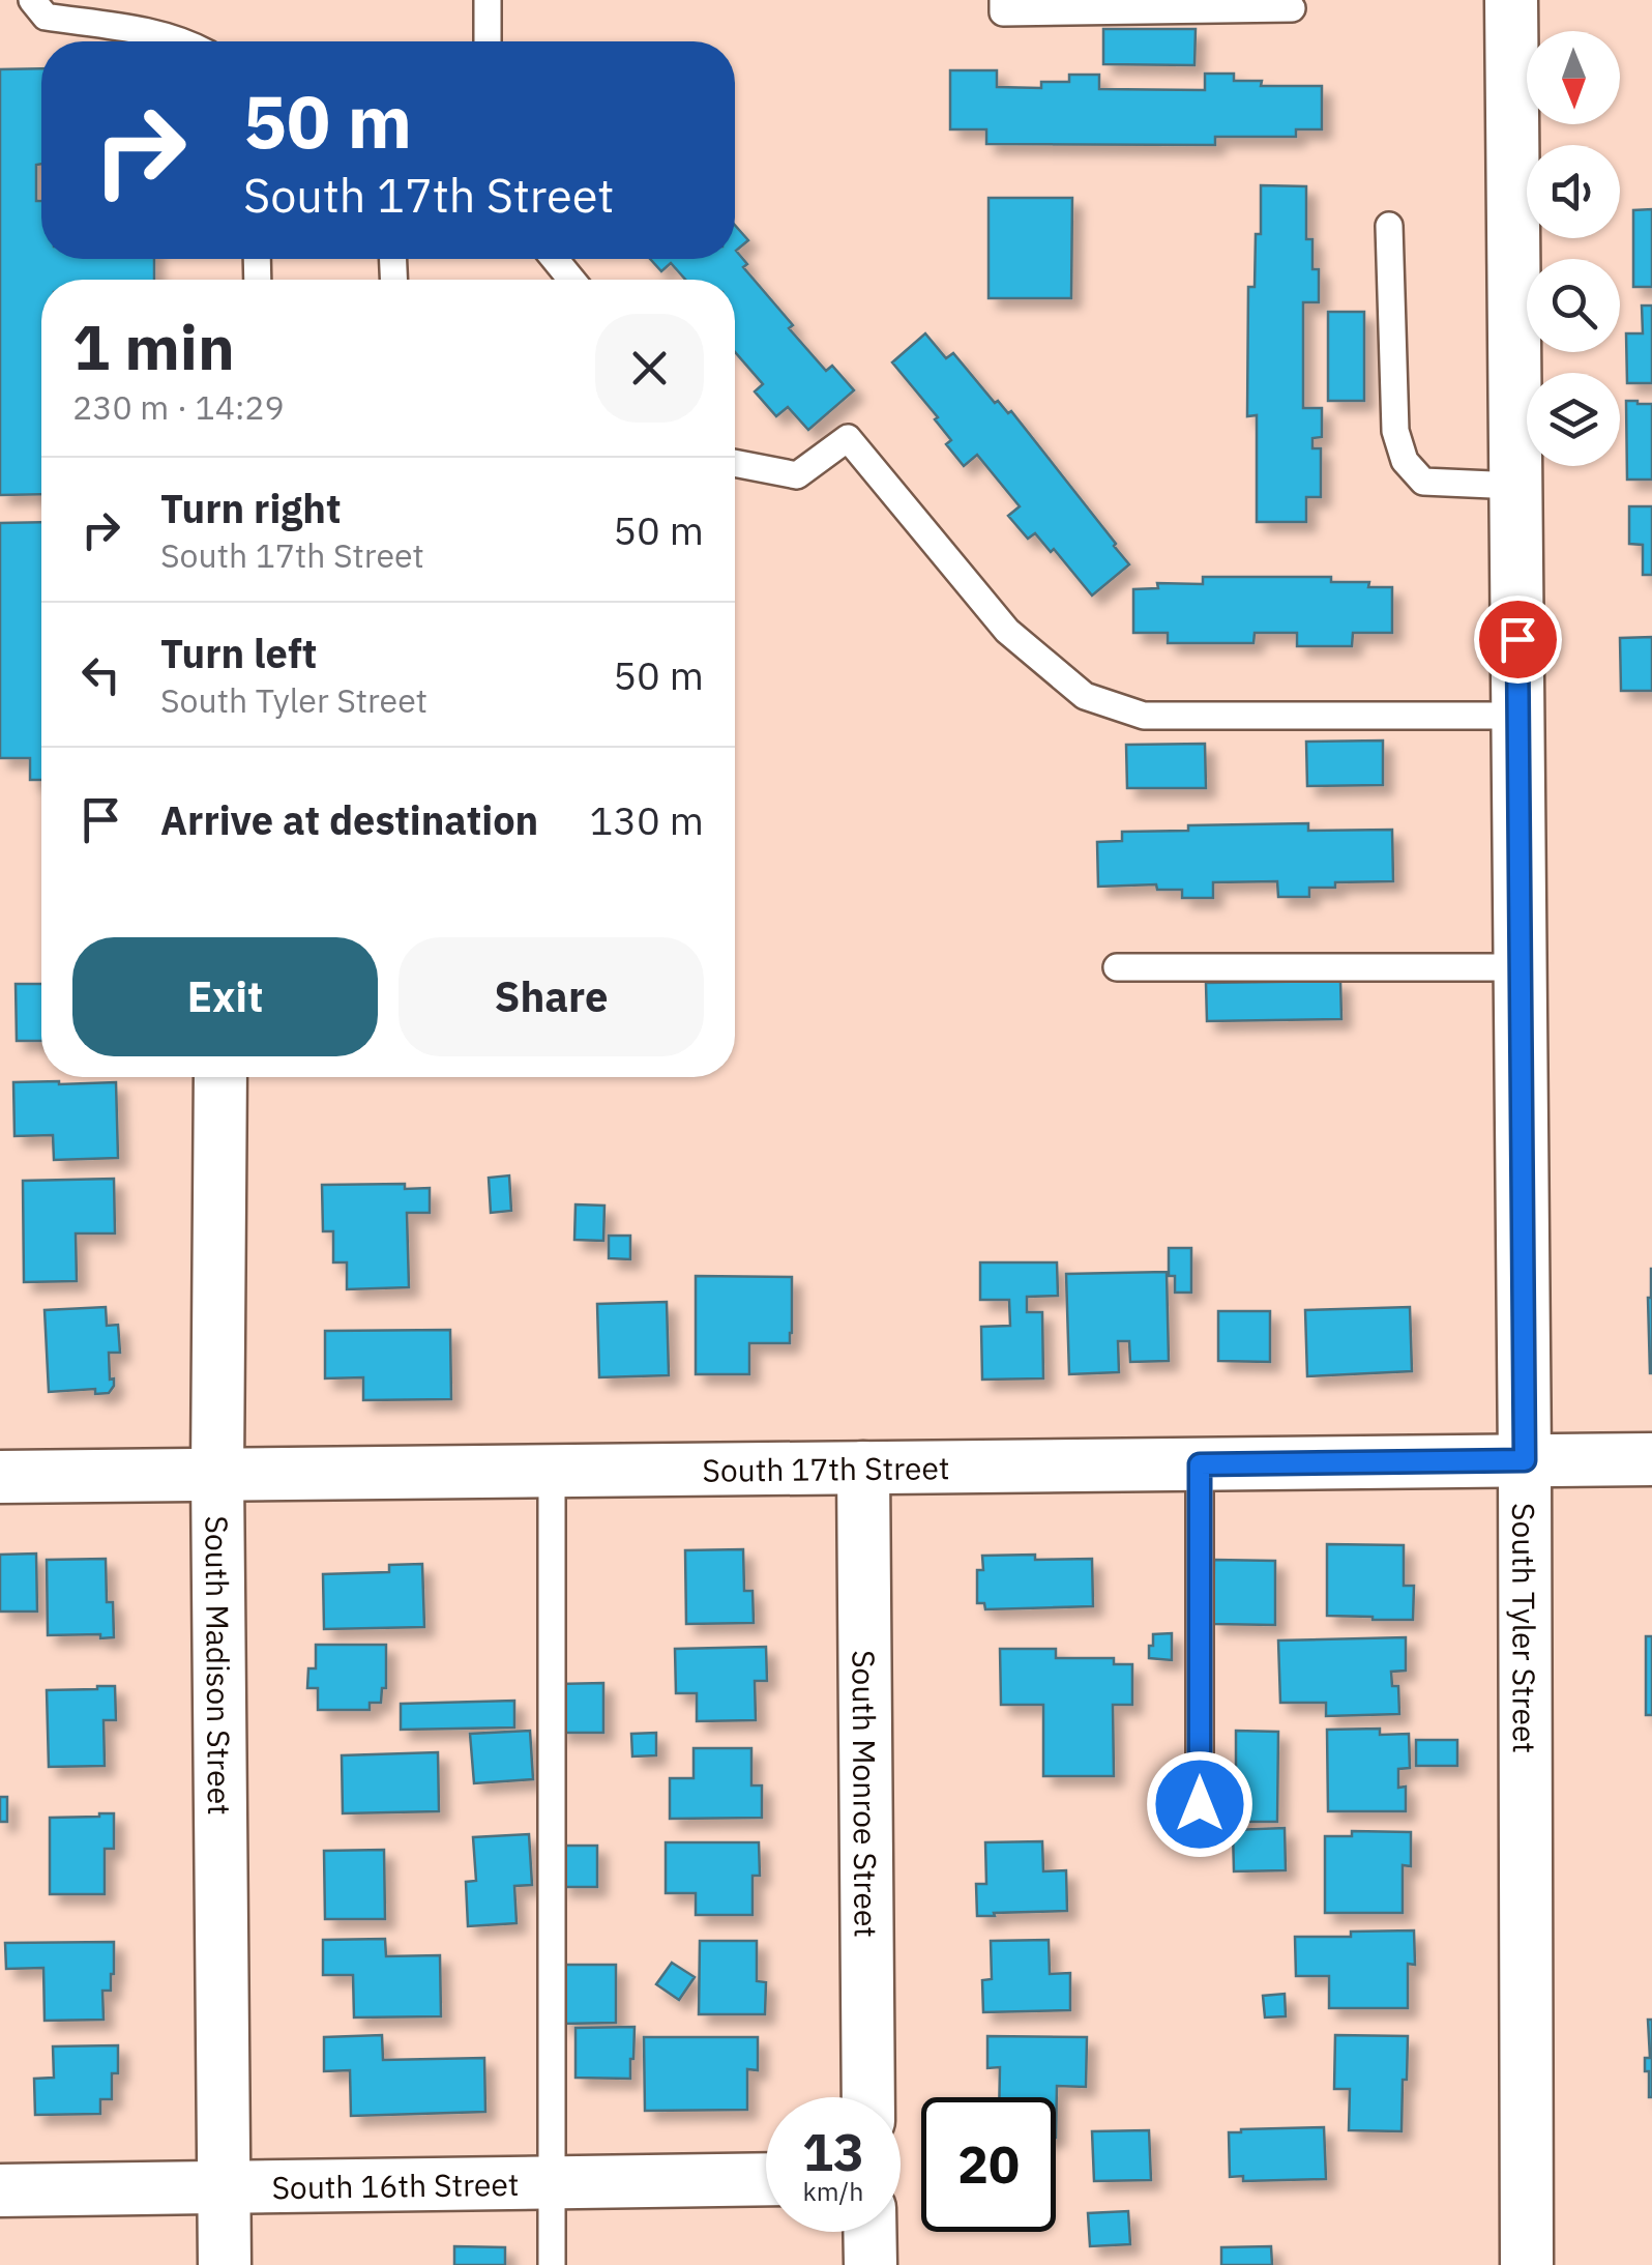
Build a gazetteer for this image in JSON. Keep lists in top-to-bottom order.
{
  "streets": {
    "street": [
      "South 17th Street",
      "South Tyler Street",
      "South Madison Street",
      "South Monroe Street",
      "South 16th Street"
    ]
  },
  "crossings": [
    ["South 17th Street", "South Tyler Street"],
    ["South 17th Street", "South Madison Street"],
    ["South 17th Street", "South Monroe Street"],
    ["South Madison Street", "South 16th Street"]
  ],
  "north": "bottom",
  "page": {
    "turn": ["50 m", "South 17th Street"],
    "heading": ["1 min", "230 m · 14:29"],
    "list": [
      {
        "name": "Turn right",
        "note": "South 17th Street",
        "value": "50 m"
      },
      {
        "name": "Turn left",
        "note": "South Tyler Street",
        "value": "50 m"
      },
      {
        "name": "Arrive at destination",
        "value": "130 m"
      }
    ],
    "buttons": ["Exit", "Share"],
    "speed": "13 km/h",
    "limit": "20"
  }
}
